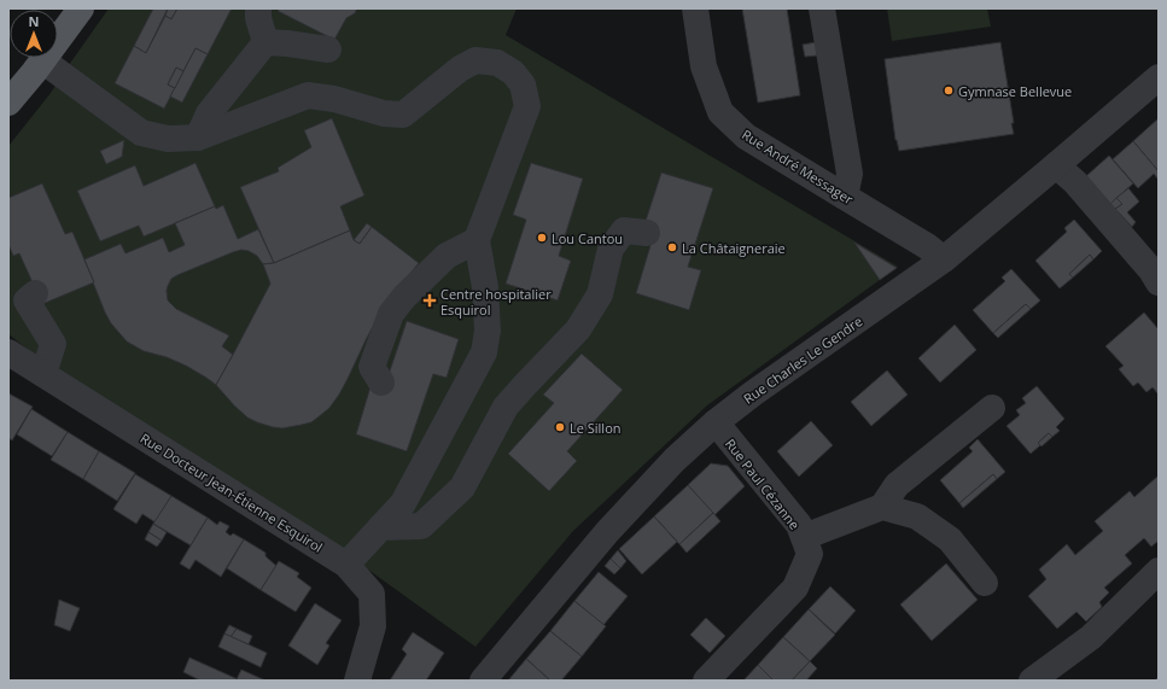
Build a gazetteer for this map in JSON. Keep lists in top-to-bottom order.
{
  "streets": {
    "street": [
      "Rue André Messager",
      "Rue Charles Le Gendre",
      "Rue Paul Cézanne",
      "Rue Docteur Jean-Étienne Esquirol"
    ]
  },
  "crossings": [
    ["Rue André Messager", "Rue Charles Le Gendre"],
    ["Rue Charles Le Gendre", "Rue Paul Cézanne"]
  ],
  "places": {
    "other": [
      "Gymnase Bellevue",
      "Lou Cantou",
      "La Châtaigneraie",
      "Le Sillon"
    ],
    "health": ["Centre hospitalier Esquirol"]
  },
  "north": "top"
}
